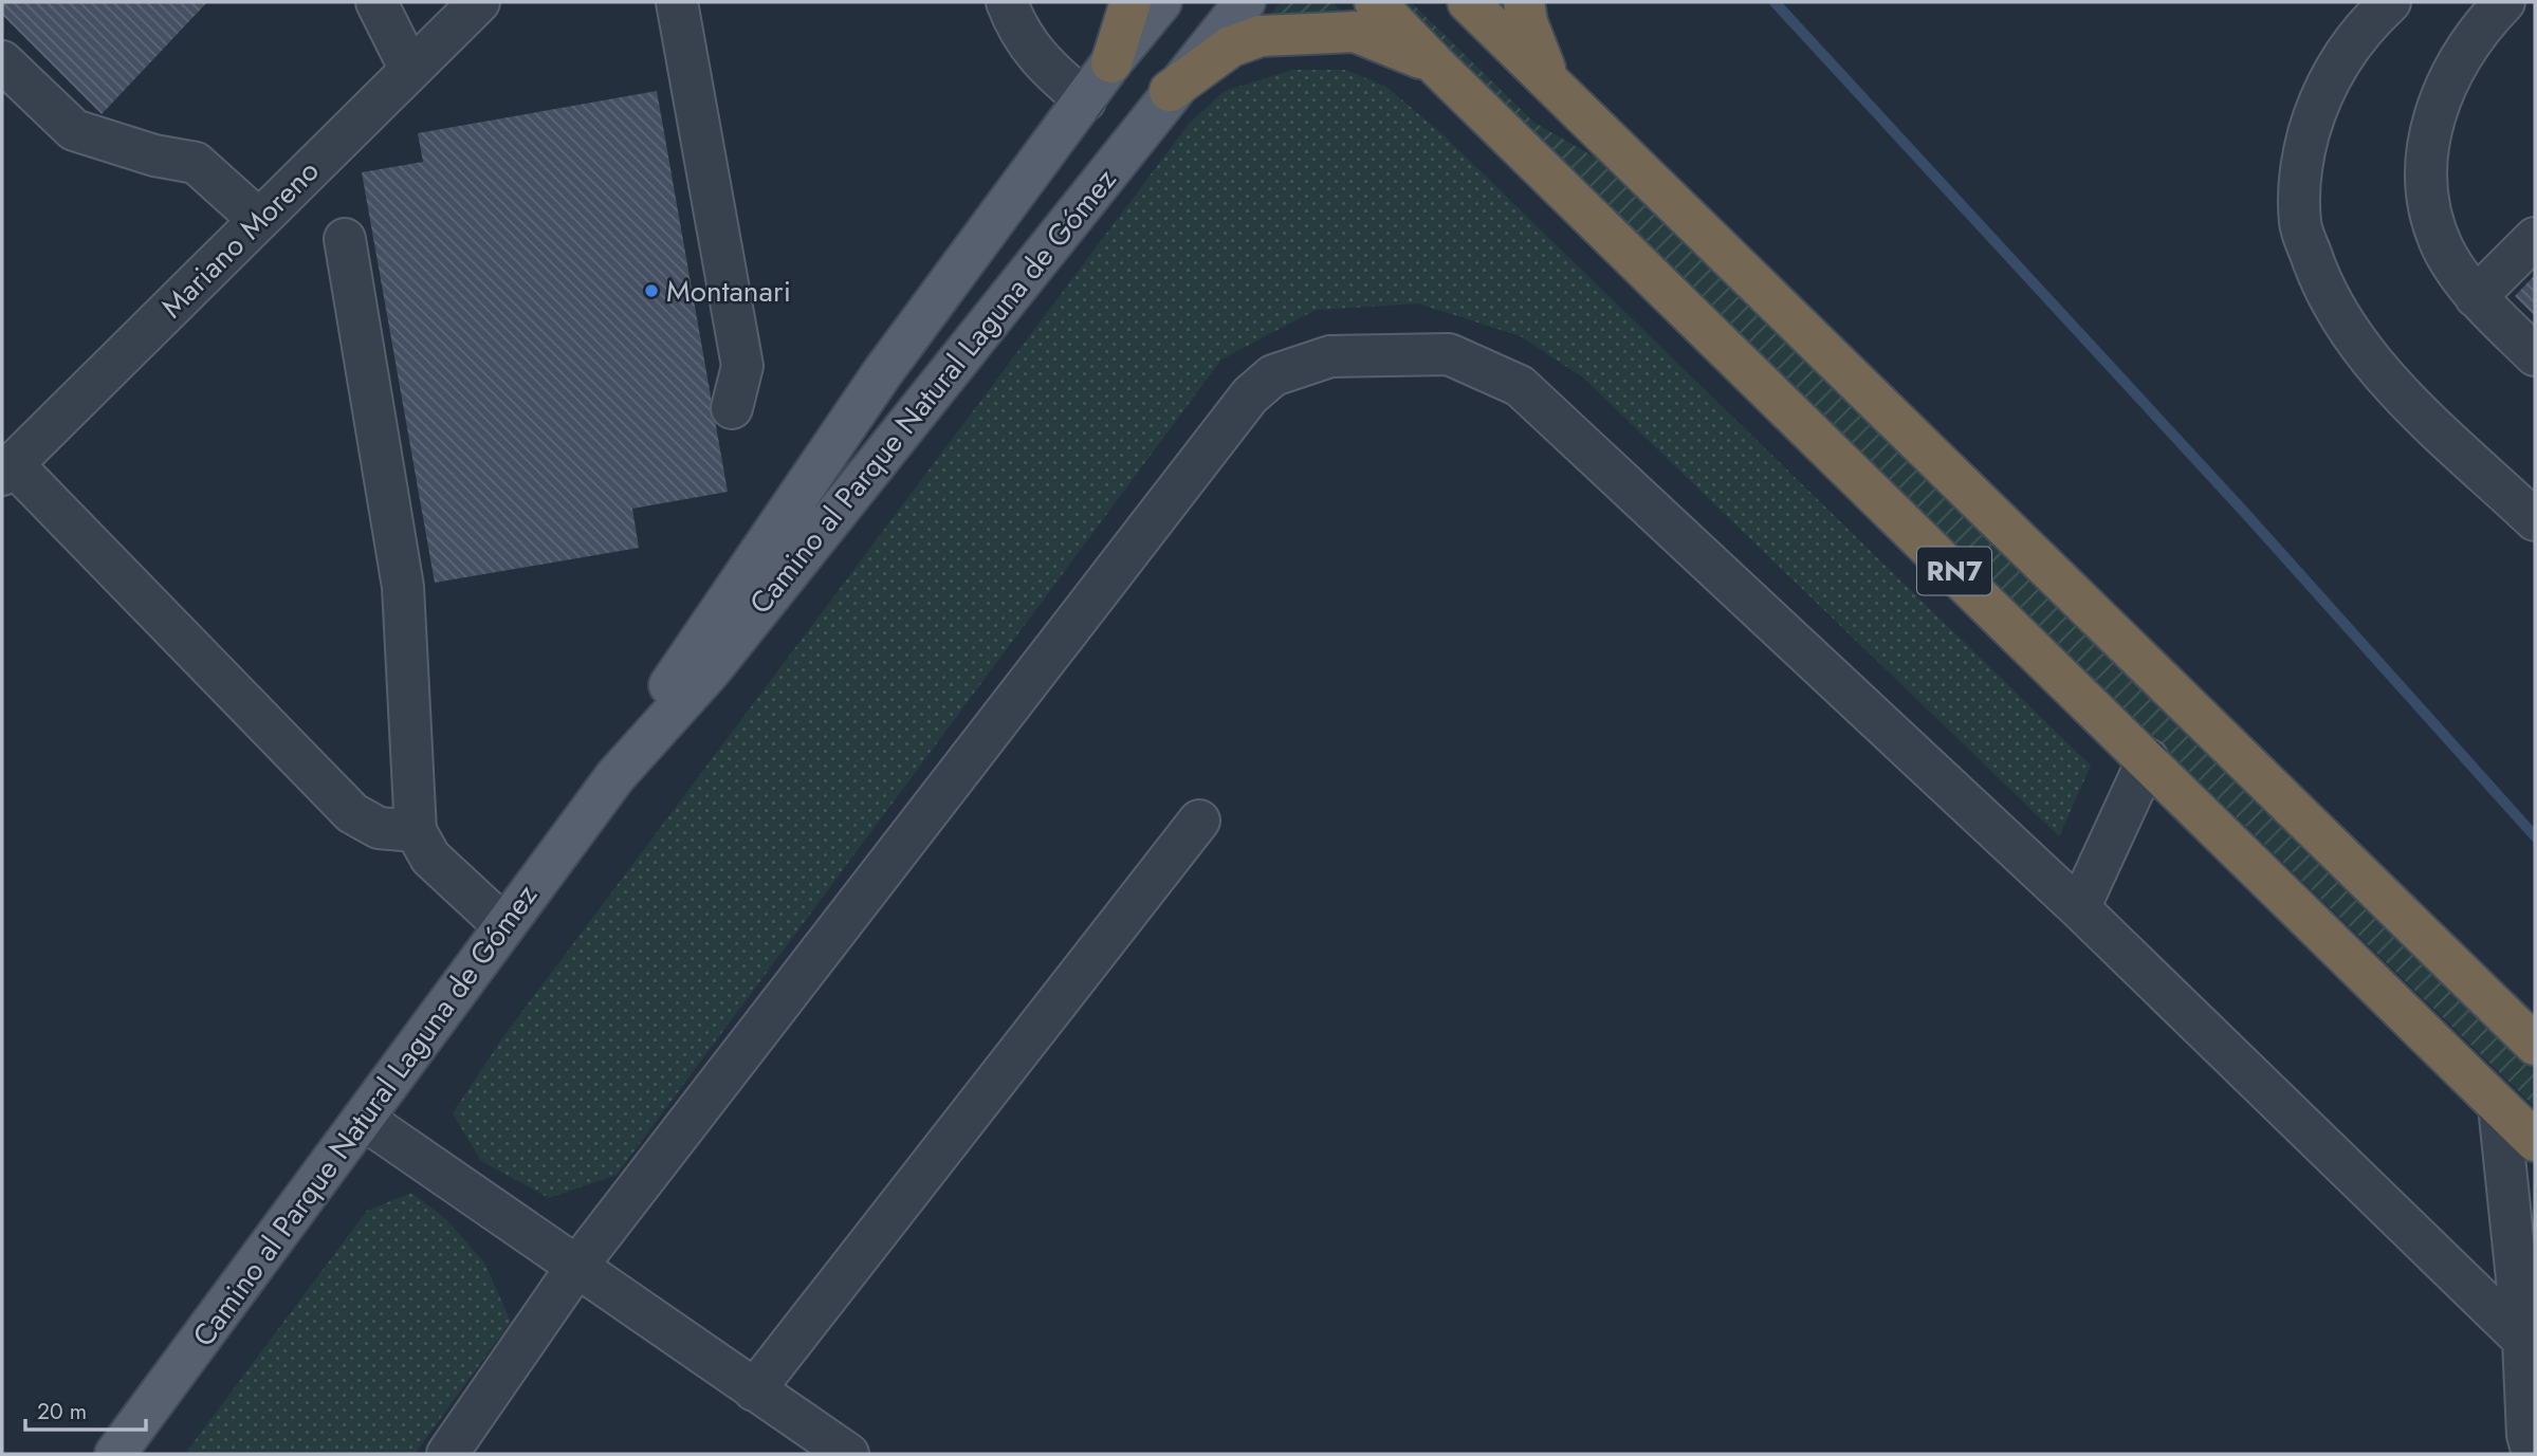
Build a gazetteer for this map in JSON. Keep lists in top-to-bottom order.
{
  "streets": {
    "highway": ["RN7"],
    "main road": ["Camino al Parque Natural Laguna de Gómez"],
    "street": ["Mariano Moreno"]
  },
  "places": ["Montanari"],
  "scale_bar": "20 m"
}
